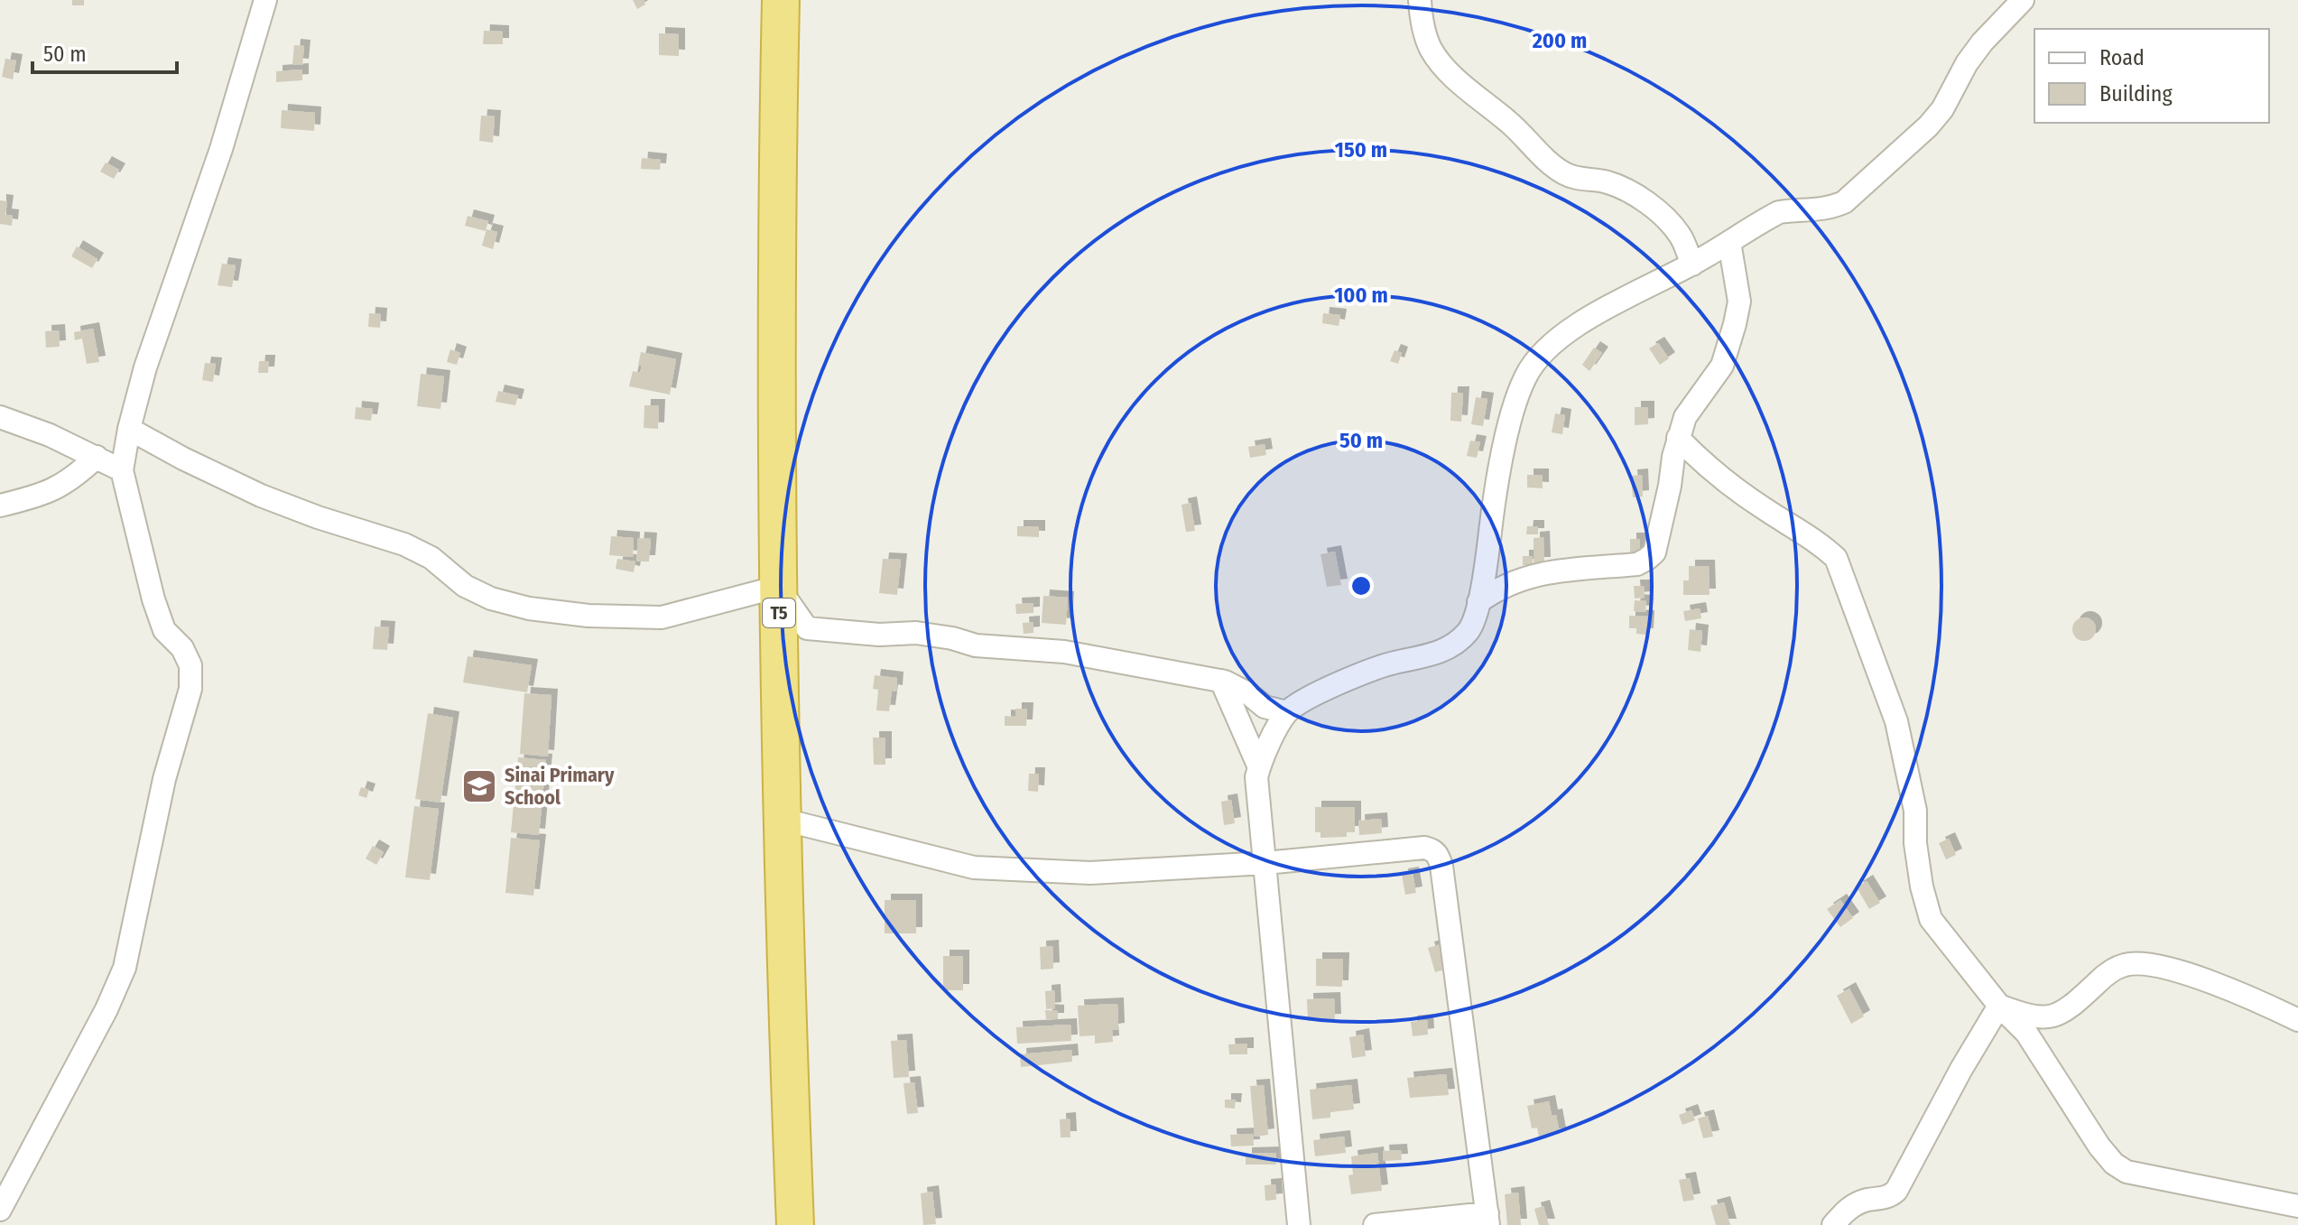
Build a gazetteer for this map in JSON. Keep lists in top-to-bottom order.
{
  "streets": {
    "highway": ["T5"]
  },
  "places": {
    "school or university": ["Sinai Primary School"]
  },
  "legend": ["Road", "Building"],
  "scale_bar": "50 m",
  "rings": [
    "200 m",
    "150 m",
    "100 m",
    "50 m"
  ]
}
